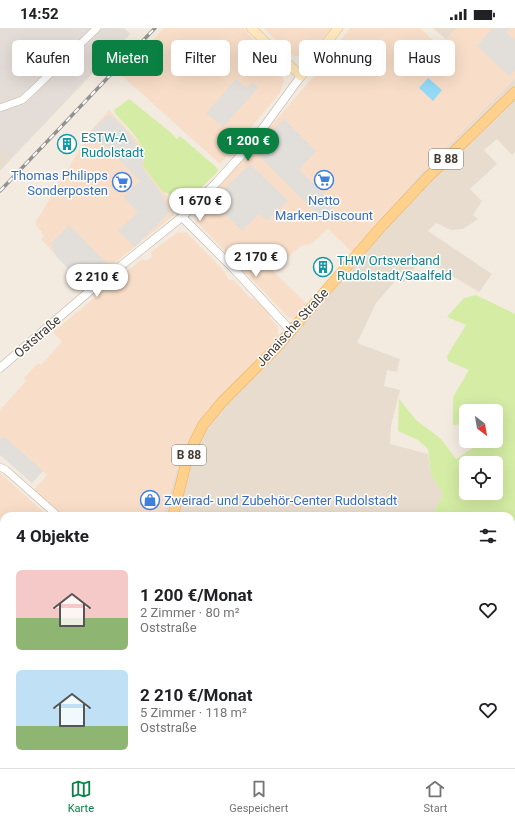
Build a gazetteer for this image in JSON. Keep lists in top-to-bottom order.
{
  "streets": {
    "main road": ["B 88", "Jenaische Straße", "Oststraße"]
  },
  "places": {
    "building": ["ESTW-A Rudolstadt", "THW Ortsverband Rudolstadt/Saalfeld"],
    "supermarket": ["Netto Marken-Discount", "Thomas Philipps Sonderposten"],
    "shop": ["Zweirad- und Zubehör-Center Rudolstadt"]
  },
  "north": "bottom right",
  "page": {
    "status": "14:52",
    "chip": [
      "Kaufen",
      "Mieten",
      "Filter",
      "Neu",
      "Wohnung",
      "Haus"
    ],
    "price": [
      "1 200 €",
      "1 670 €",
      "2 170 €",
      "2 210 €"
    ],
    "heading": "4 Objekte",
    "list": [
      {
        "name": "1 200 €/Monat",
        "note": "2 Zimmer · 80 m² · Oststraße"
      },
      {
        "name": "2 210 €/Monat",
        "note": "5 Zimmer · 118 m² · Oststraße"
      }
    ],
    "tabs": ["Karte", "Gespeichert", "Start"]
  }
}
